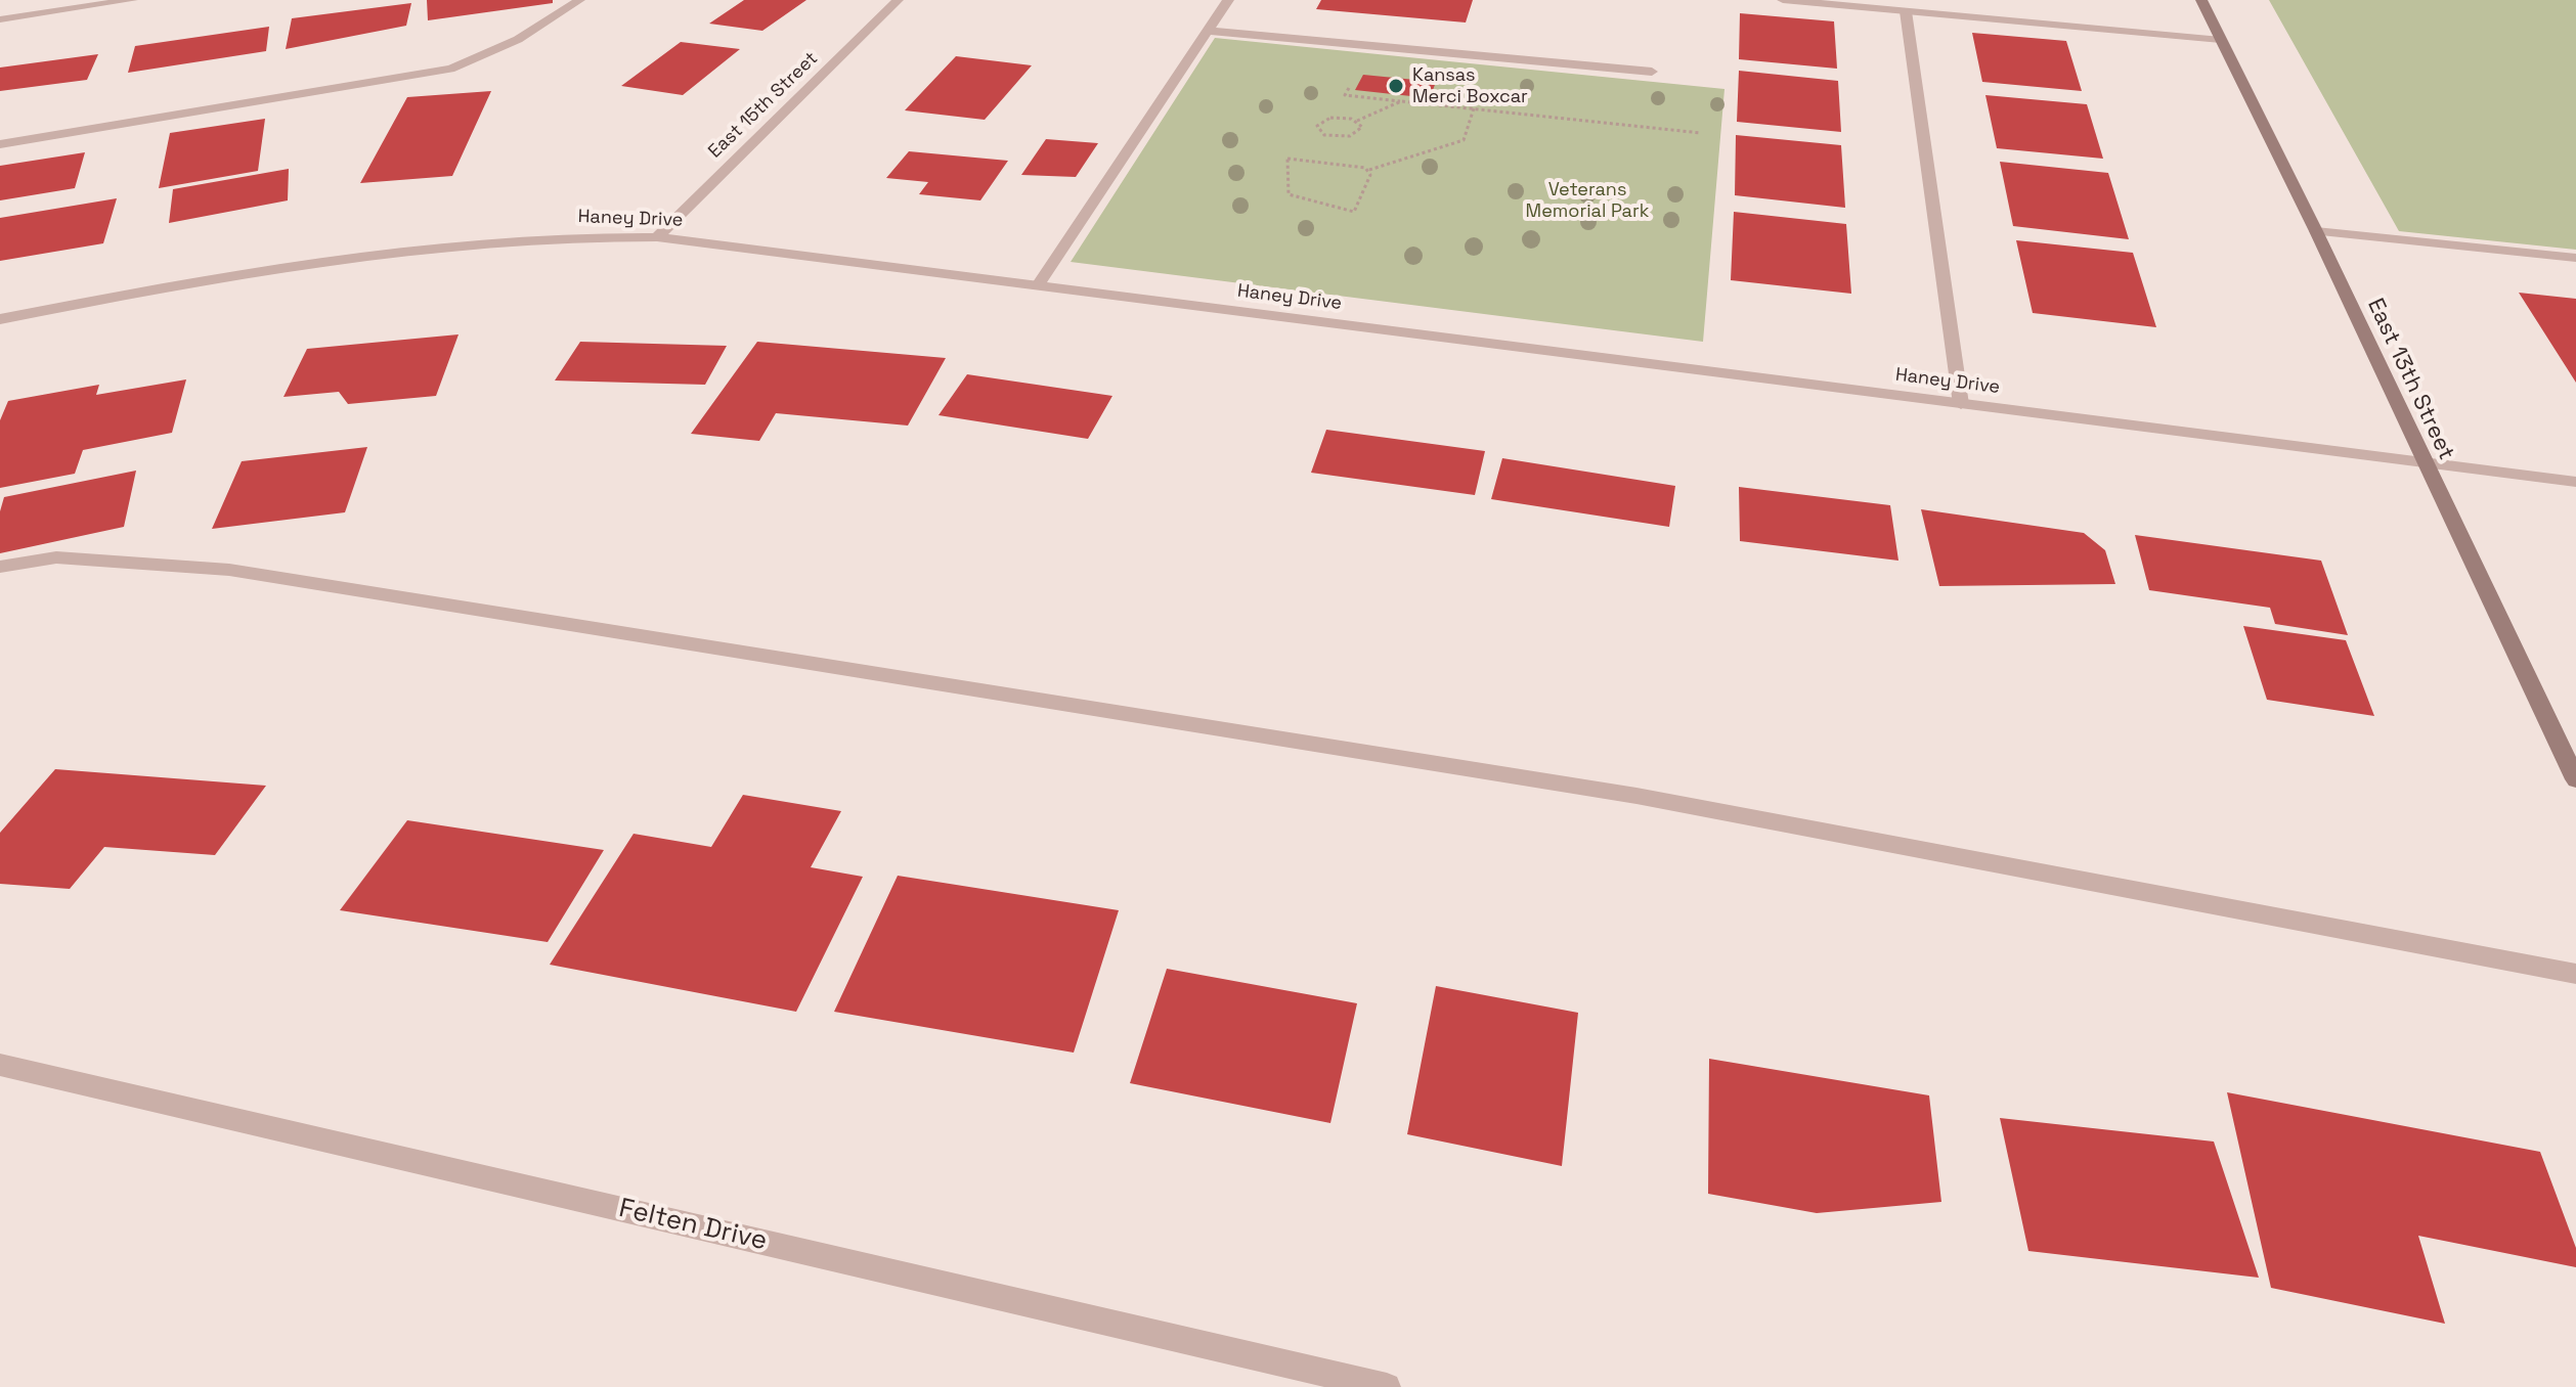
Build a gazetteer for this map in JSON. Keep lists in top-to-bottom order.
{
  "streets": {
    "street": [
      "East 15th Street",
      "Haney Drive",
      "East 13th Street",
      "Felten Drive"
    ]
  },
  "crossings": [
    ["East 15th Street", "Haney Drive"],
    ["Haney Drive", "East 13th Street"]
  ],
  "parks": ["Veterans Memorial Park"],
  "places": ["Kansas Merci Boxcar"]
}
